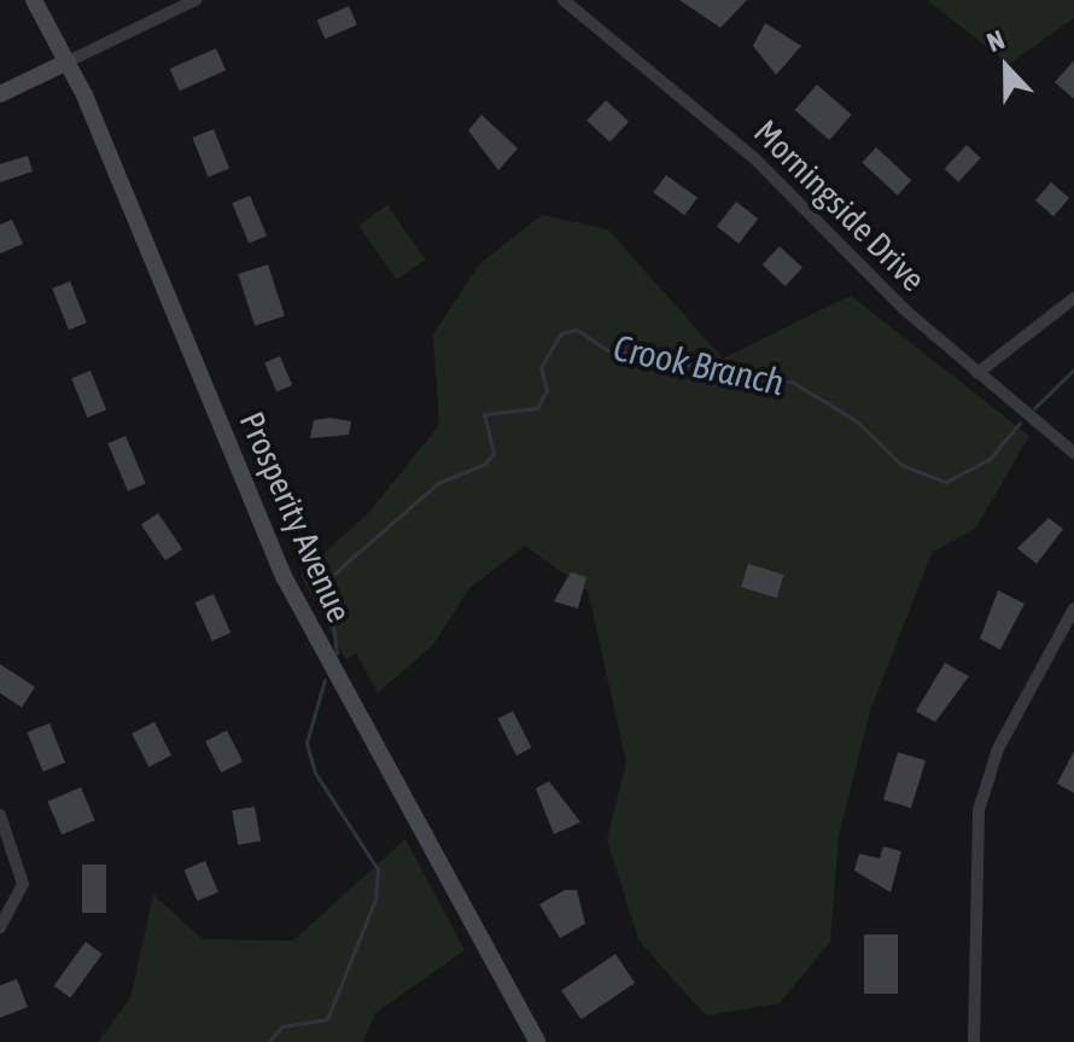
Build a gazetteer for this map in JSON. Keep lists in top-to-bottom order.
{
  "streets": {
    "main road": ["Prosperity Avenue"],
    "street": ["Morningside Drive"]
  },
  "water": ["Crook Branch"],
  "north": "top"
}
